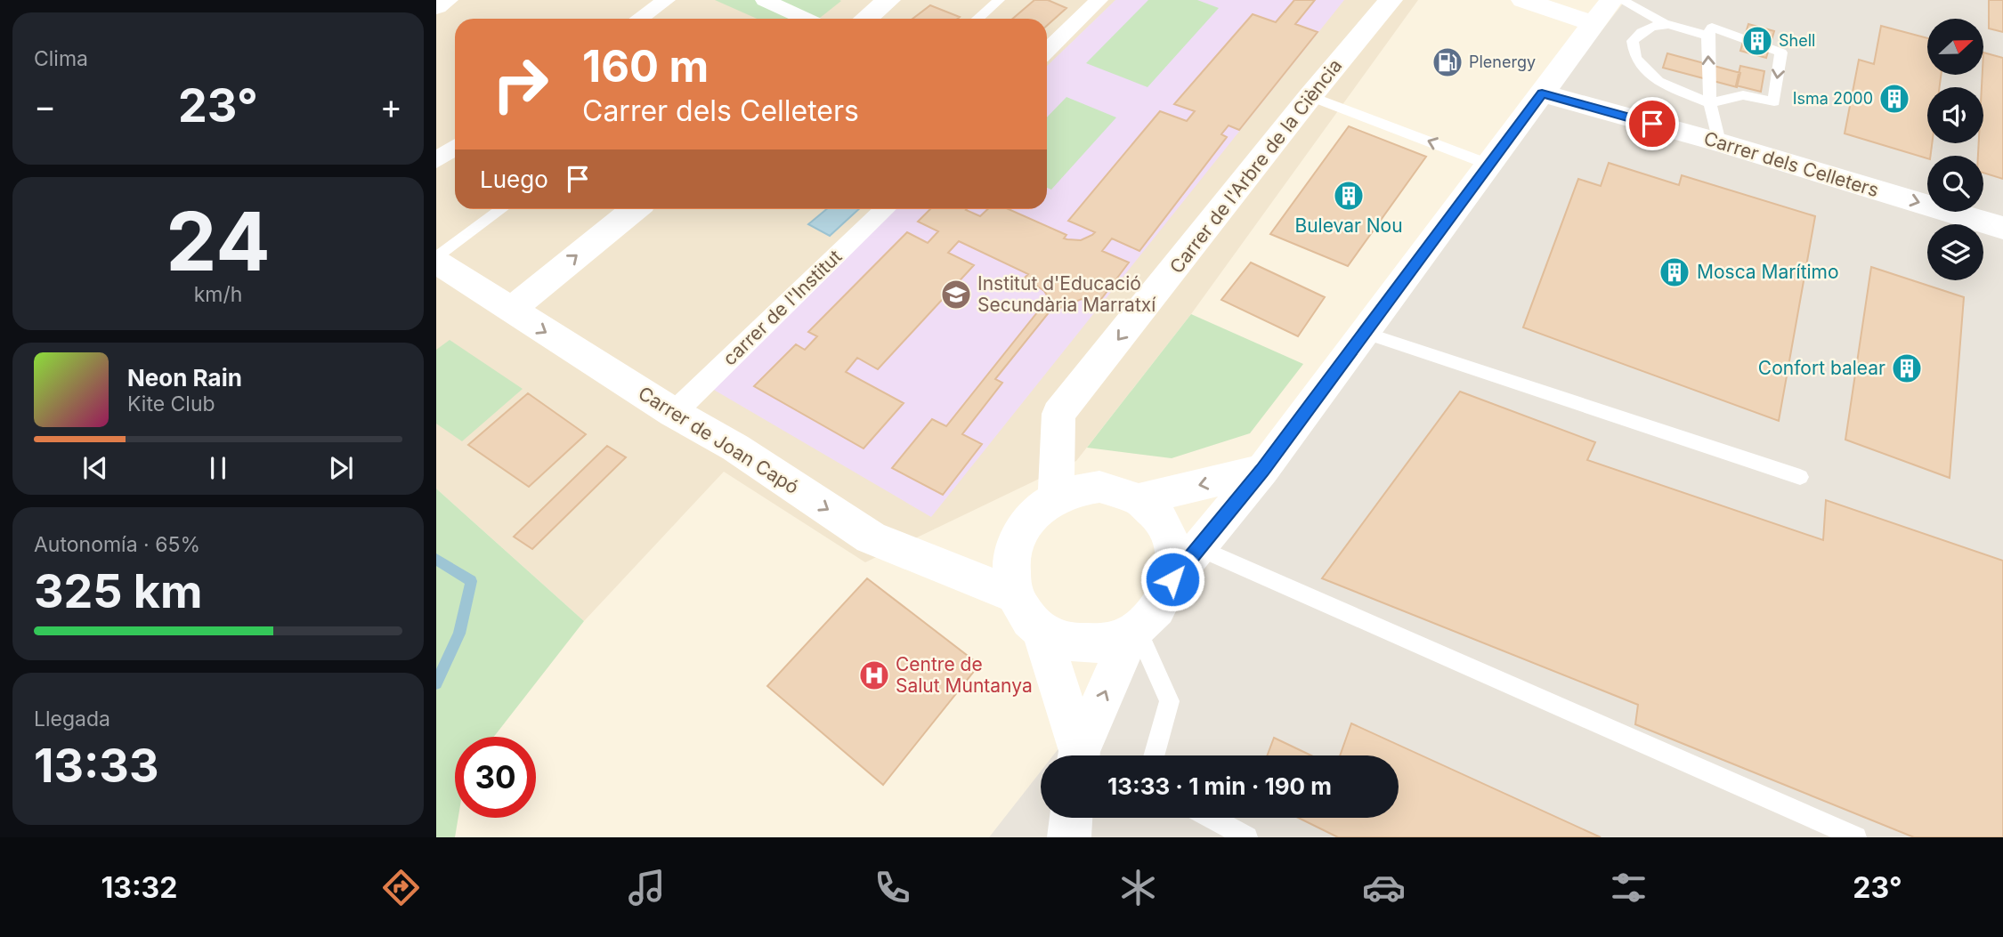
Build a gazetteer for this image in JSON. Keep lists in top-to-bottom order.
{
  "streets": {
    "street": [
      "Carrer dels Celleters",
      "Carrer de l'Arbre de la Ciència",
      "carrer de l'Institut",
      "Carrer de Joan Capó"
    ]
  },
  "crossings": [
    ["Carrer de l'Arbre de la Ciència", "Carrer de Joan Capó"],
    ["carrer de l'Institut", "Carrer de Joan Capó"]
  ],
  "one_way": ["Carrer dels Celleters", "Carrer de Joan Capó"],
  "places": {
    "building": [
      "Shell",
      "Isma 2000",
      "Bulevar Nou",
      "Mosca Marítimo",
      "Confort balear"
    ],
    "fuel station": ["Plenergy"],
    "school or university": ["Institut d'Educació Secundària Marratxí"],
    "hospital": ["Centre de Salut Muntanya"]
  },
  "north": "right",
  "page": {
    "tile": [
      "Clima",
      ["24", "km/h"],
      ["Autonomía · 65%", "325 km"],
      ["Llegada", "13:33"]
    ],
    "turn": ["160 m", "Carrer dels Celleters"],
    "heat": ["−", "23°", "+"],
    "then": "Luego",
    "song": ["Neon Rain", "Kite Club"],
    "limit": "30",
    "trip": "13:33 · 1 min · 190 m",
    "tabs": ["13:32", "23°"]
  }
}
